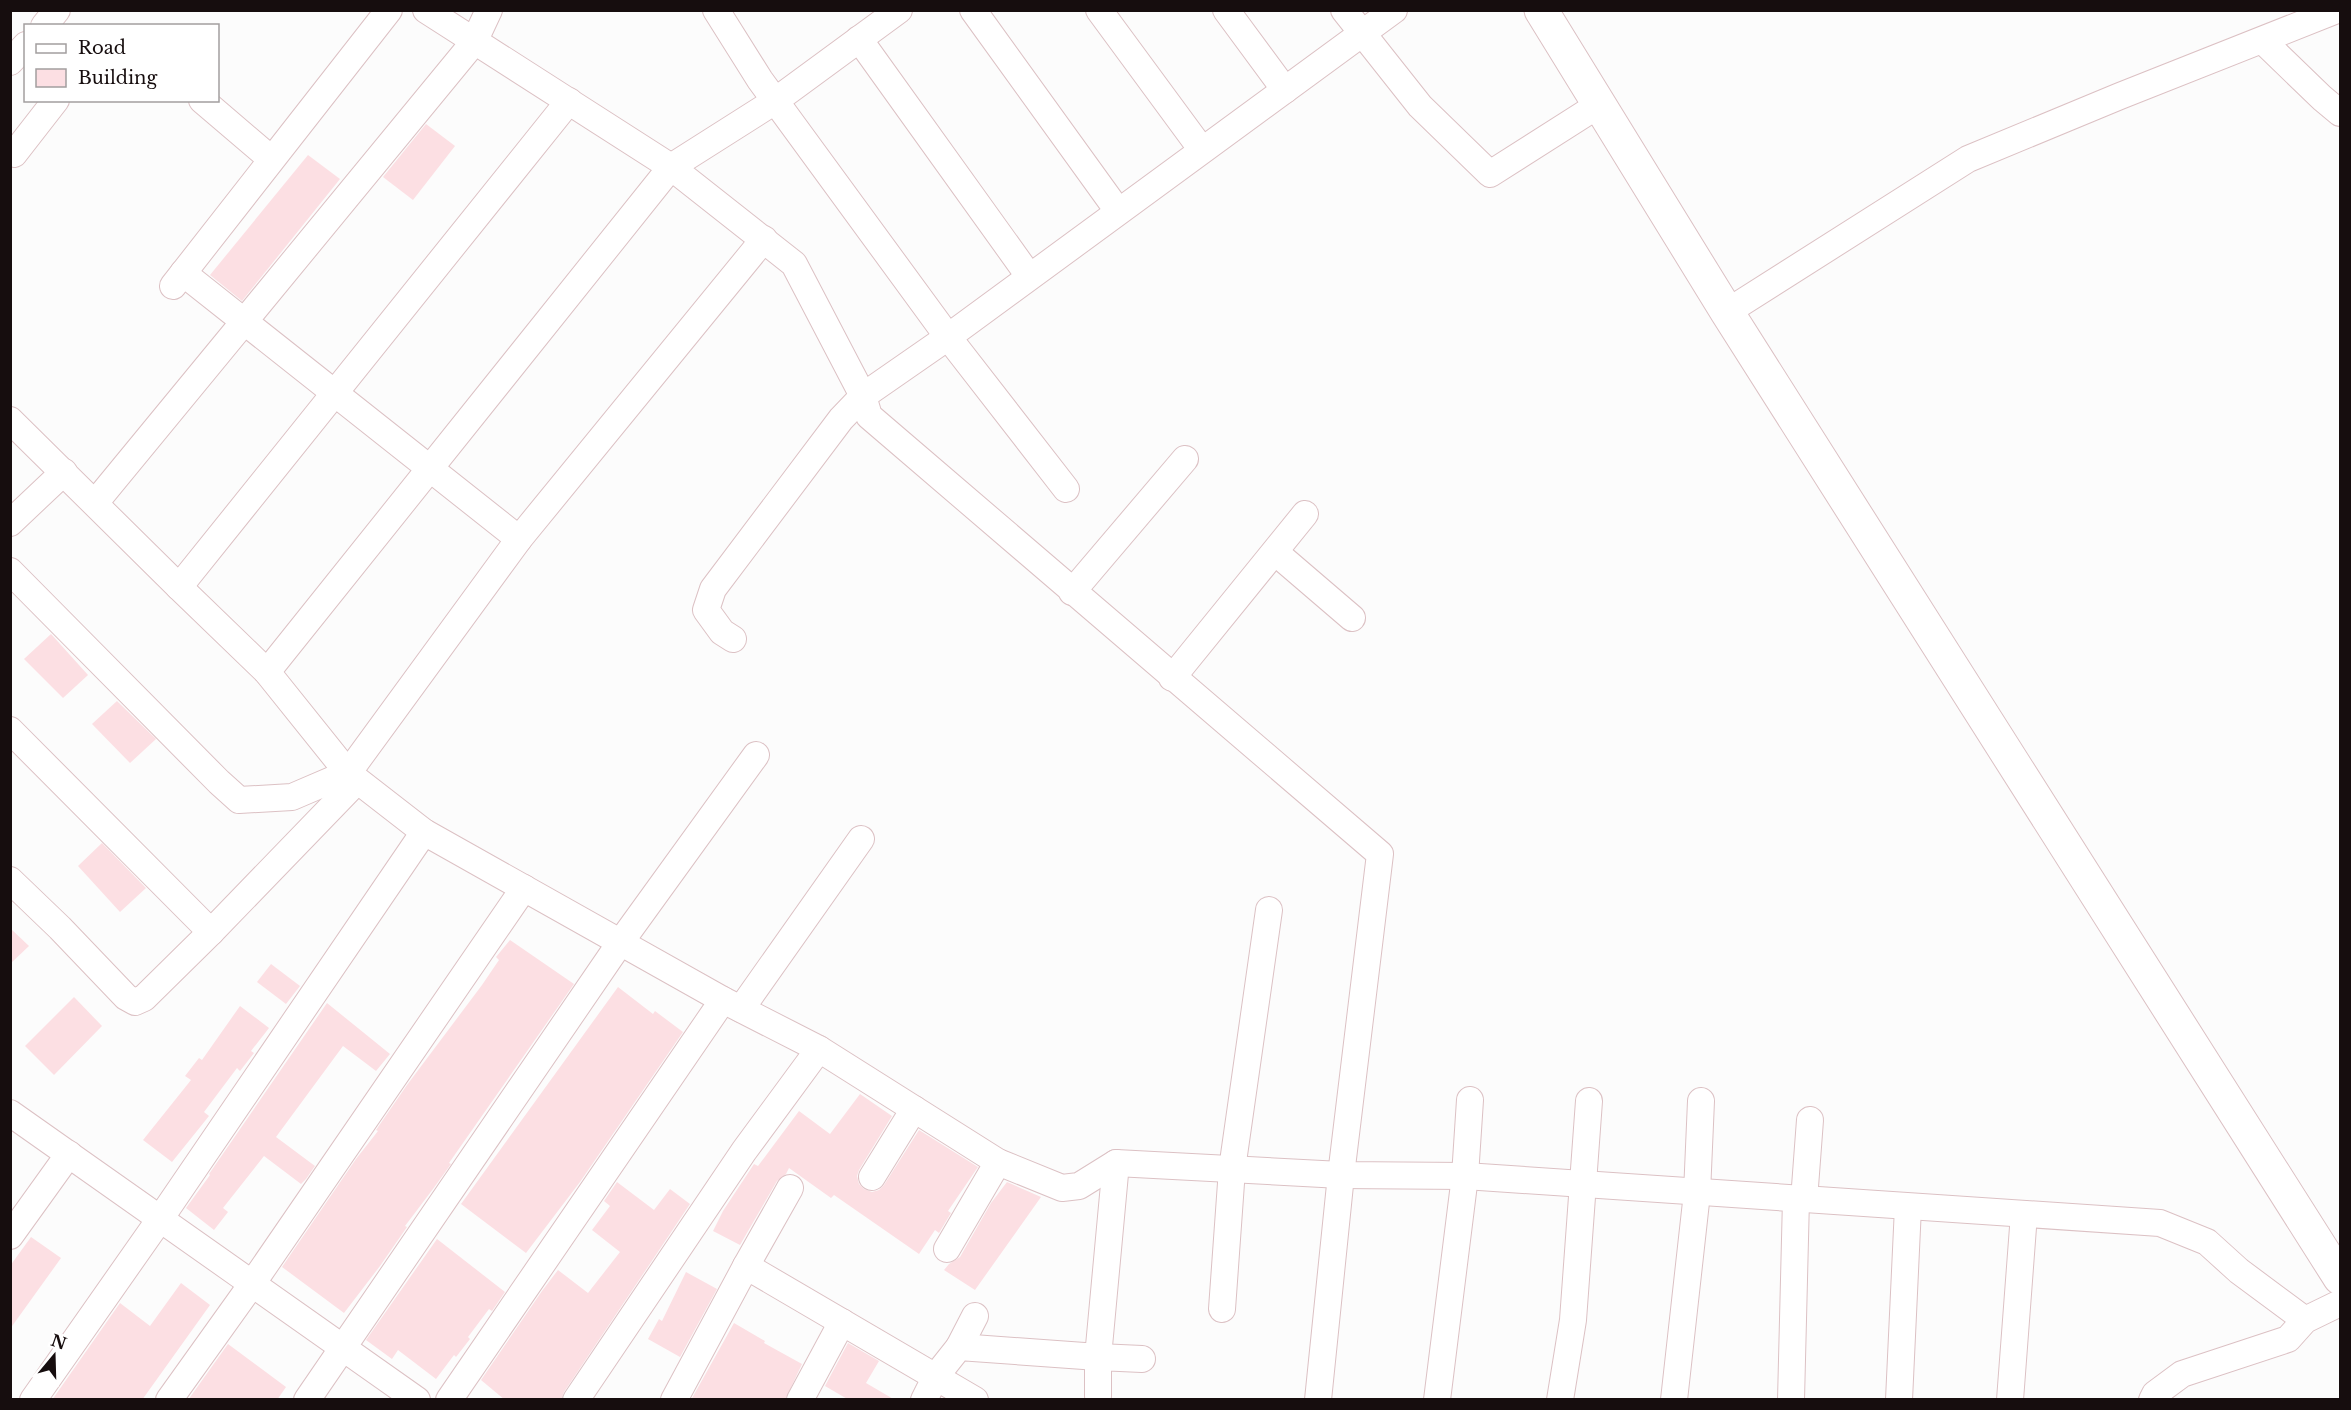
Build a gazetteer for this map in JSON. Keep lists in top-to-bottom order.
{
  "legend": ["Road", "Building"],
  "north": "top"
}
